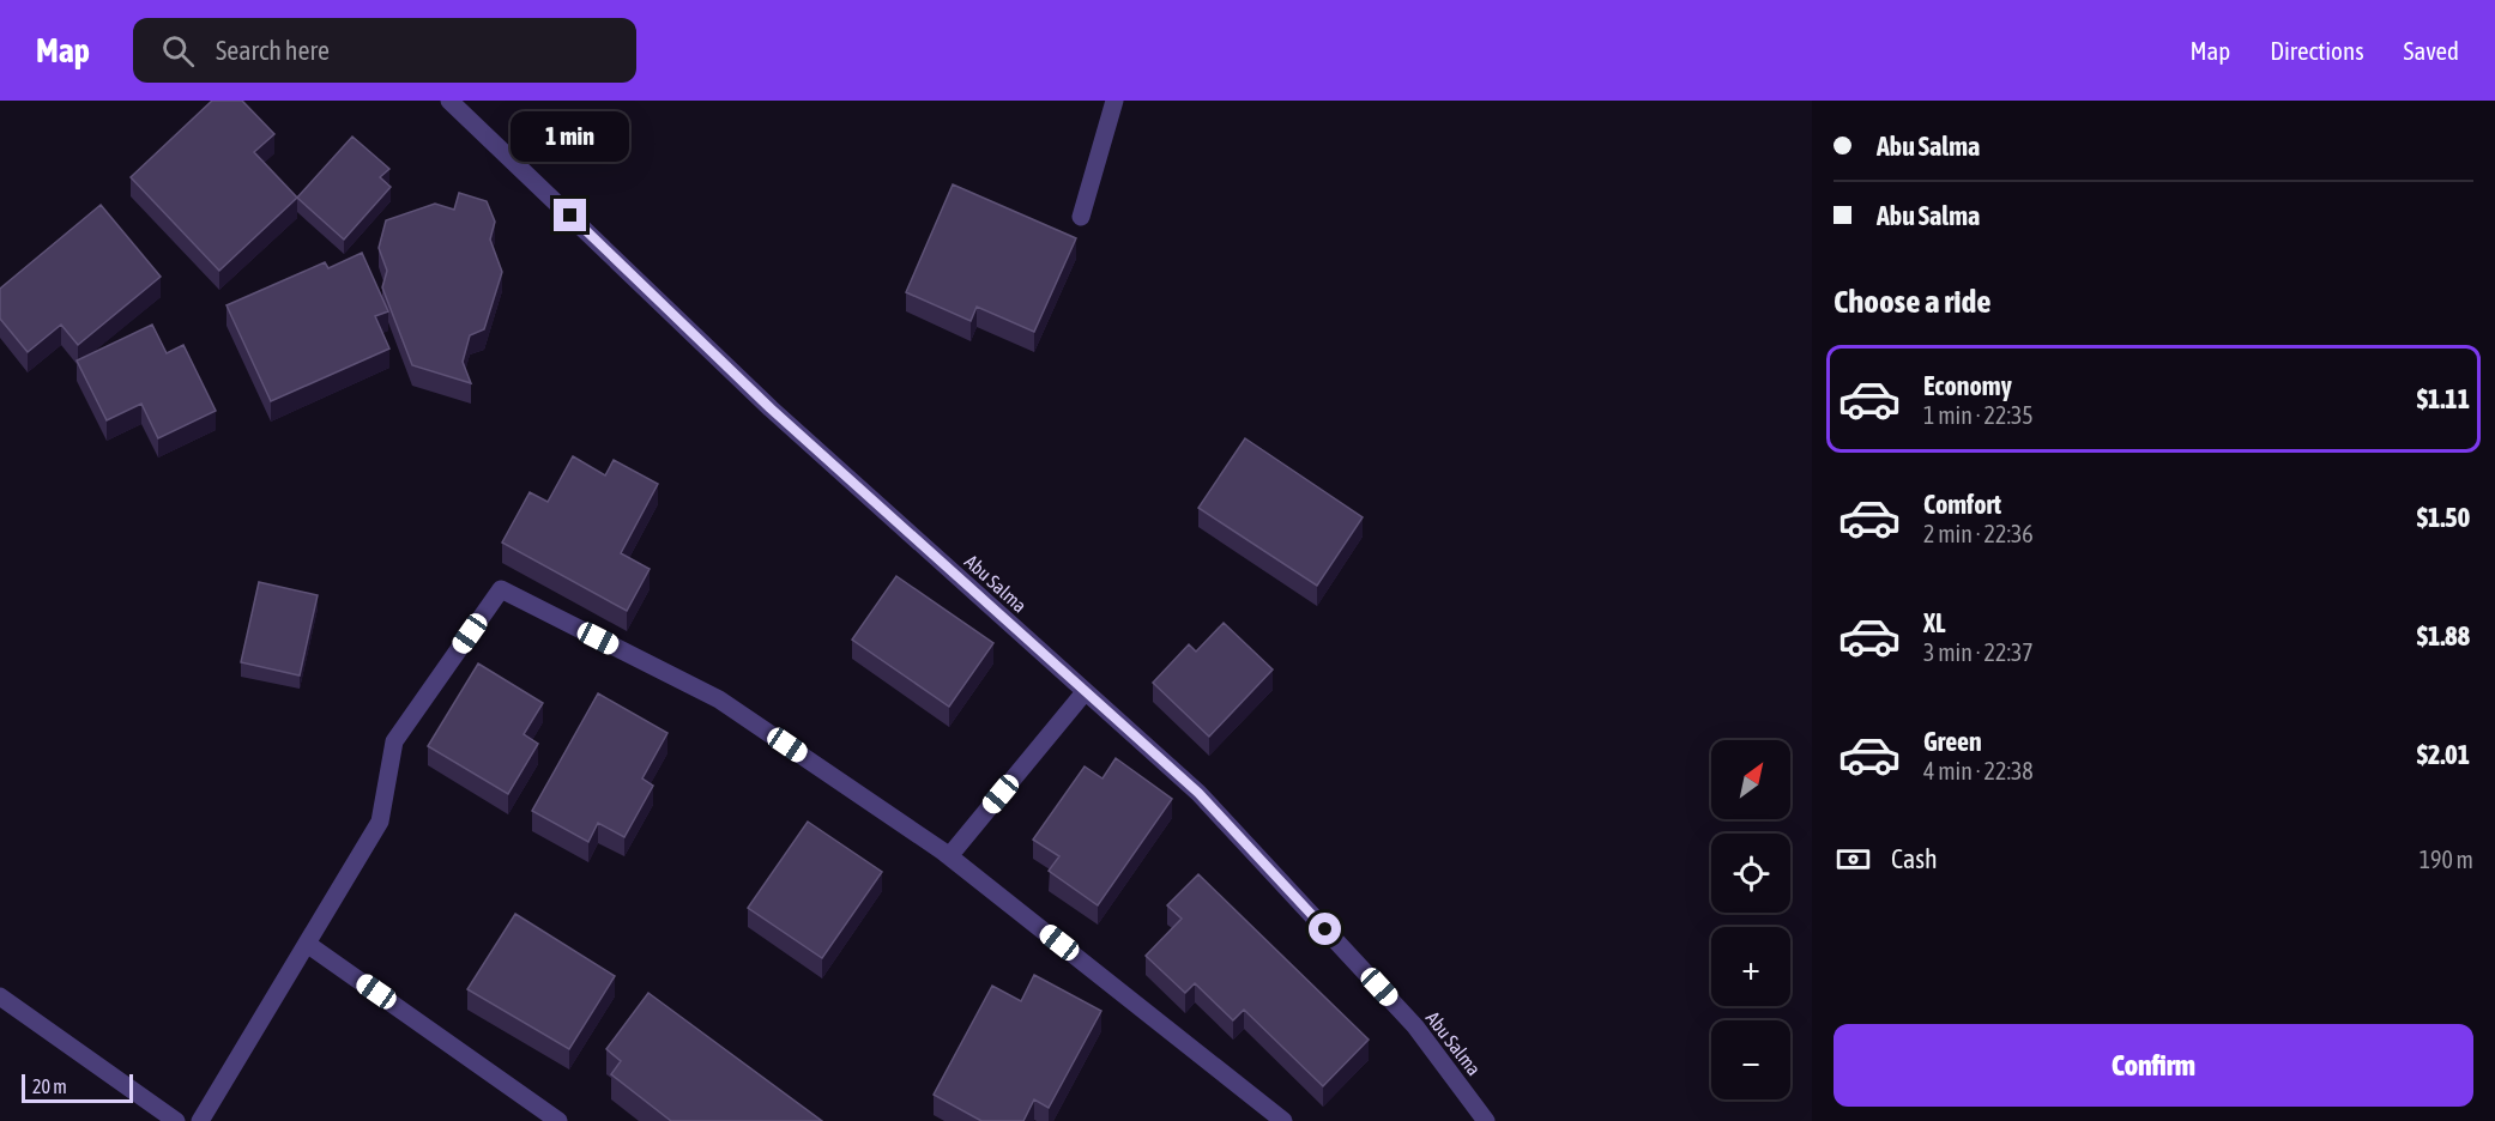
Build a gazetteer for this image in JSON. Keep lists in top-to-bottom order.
{
  "streets": {
    "street": ["Abu Salma"]
  },
  "scale_bar": "20 m",
  "north": "top right",
  "page": {
    "header": "Map",
    "search": "Search here",
    "nav": ["Map", "Directions", "Saved"],
    "banner": ["Abu Salma", "Abu Salma"],
    "bubble": "1 min",
    "heading": "Choose a ride",
    "list": [
      {
        "name": "Economy",
        "note": "1 min · 22:35",
        "value": "$1.11"
      },
      {
        "name": "Comfort",
        "note": "2 min · 22:36",
        "value": "$1.50"
      },
      {
        "name": "XL",
        "note": "3 min · 22:37",
        "value": "$1.88"
      },
      {
        "name": "Green",
        "note": "4 min · 22:38",
        "value": "$2.01"
      }
    ],
    "map_buttons": ["+", "−"],
    "pay": ["Cash", "190 m"],
    "buttons": "Confirm",
    "scale": "20 m"
  }
}
